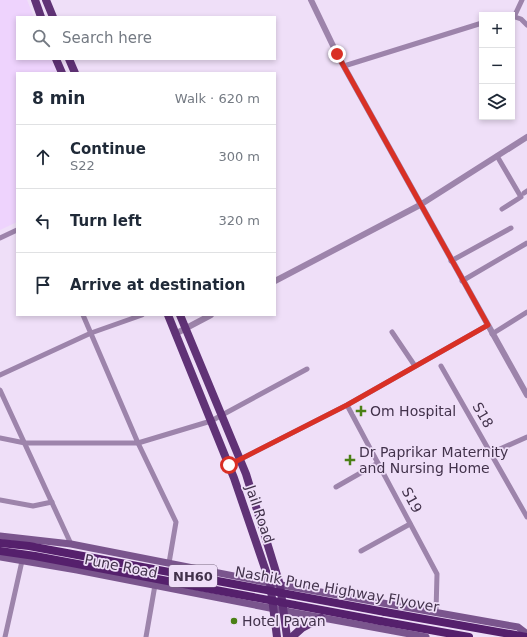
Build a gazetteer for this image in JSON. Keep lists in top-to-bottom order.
{
  "streets": {
    "highway": ["NH60", "Nashik Pune Highway Flyover"],
    "main road": ["Jail Road", "Pune Road"],
    "street": ["S18", "S19"]
  },
  "crossings": [
    ["Jail Road", "Pune Road"]
  ],
  "places": {
    "health": ["Om Hospital", "Dr Paprikar Maternity and Nursing Home"],
    "other": ["Hotel Pavan"]
  },
  "page": {
    "map_buttons": ["+", "−"],
    "search": "Search here",
    "heading": ["8 min", "Walk · 620 m"],
    "list": [
      ["Continue", "S22", "300 m"],
      ["Turn left", "320 m"],
      "Arrive at destination"
    ]
  }
}
